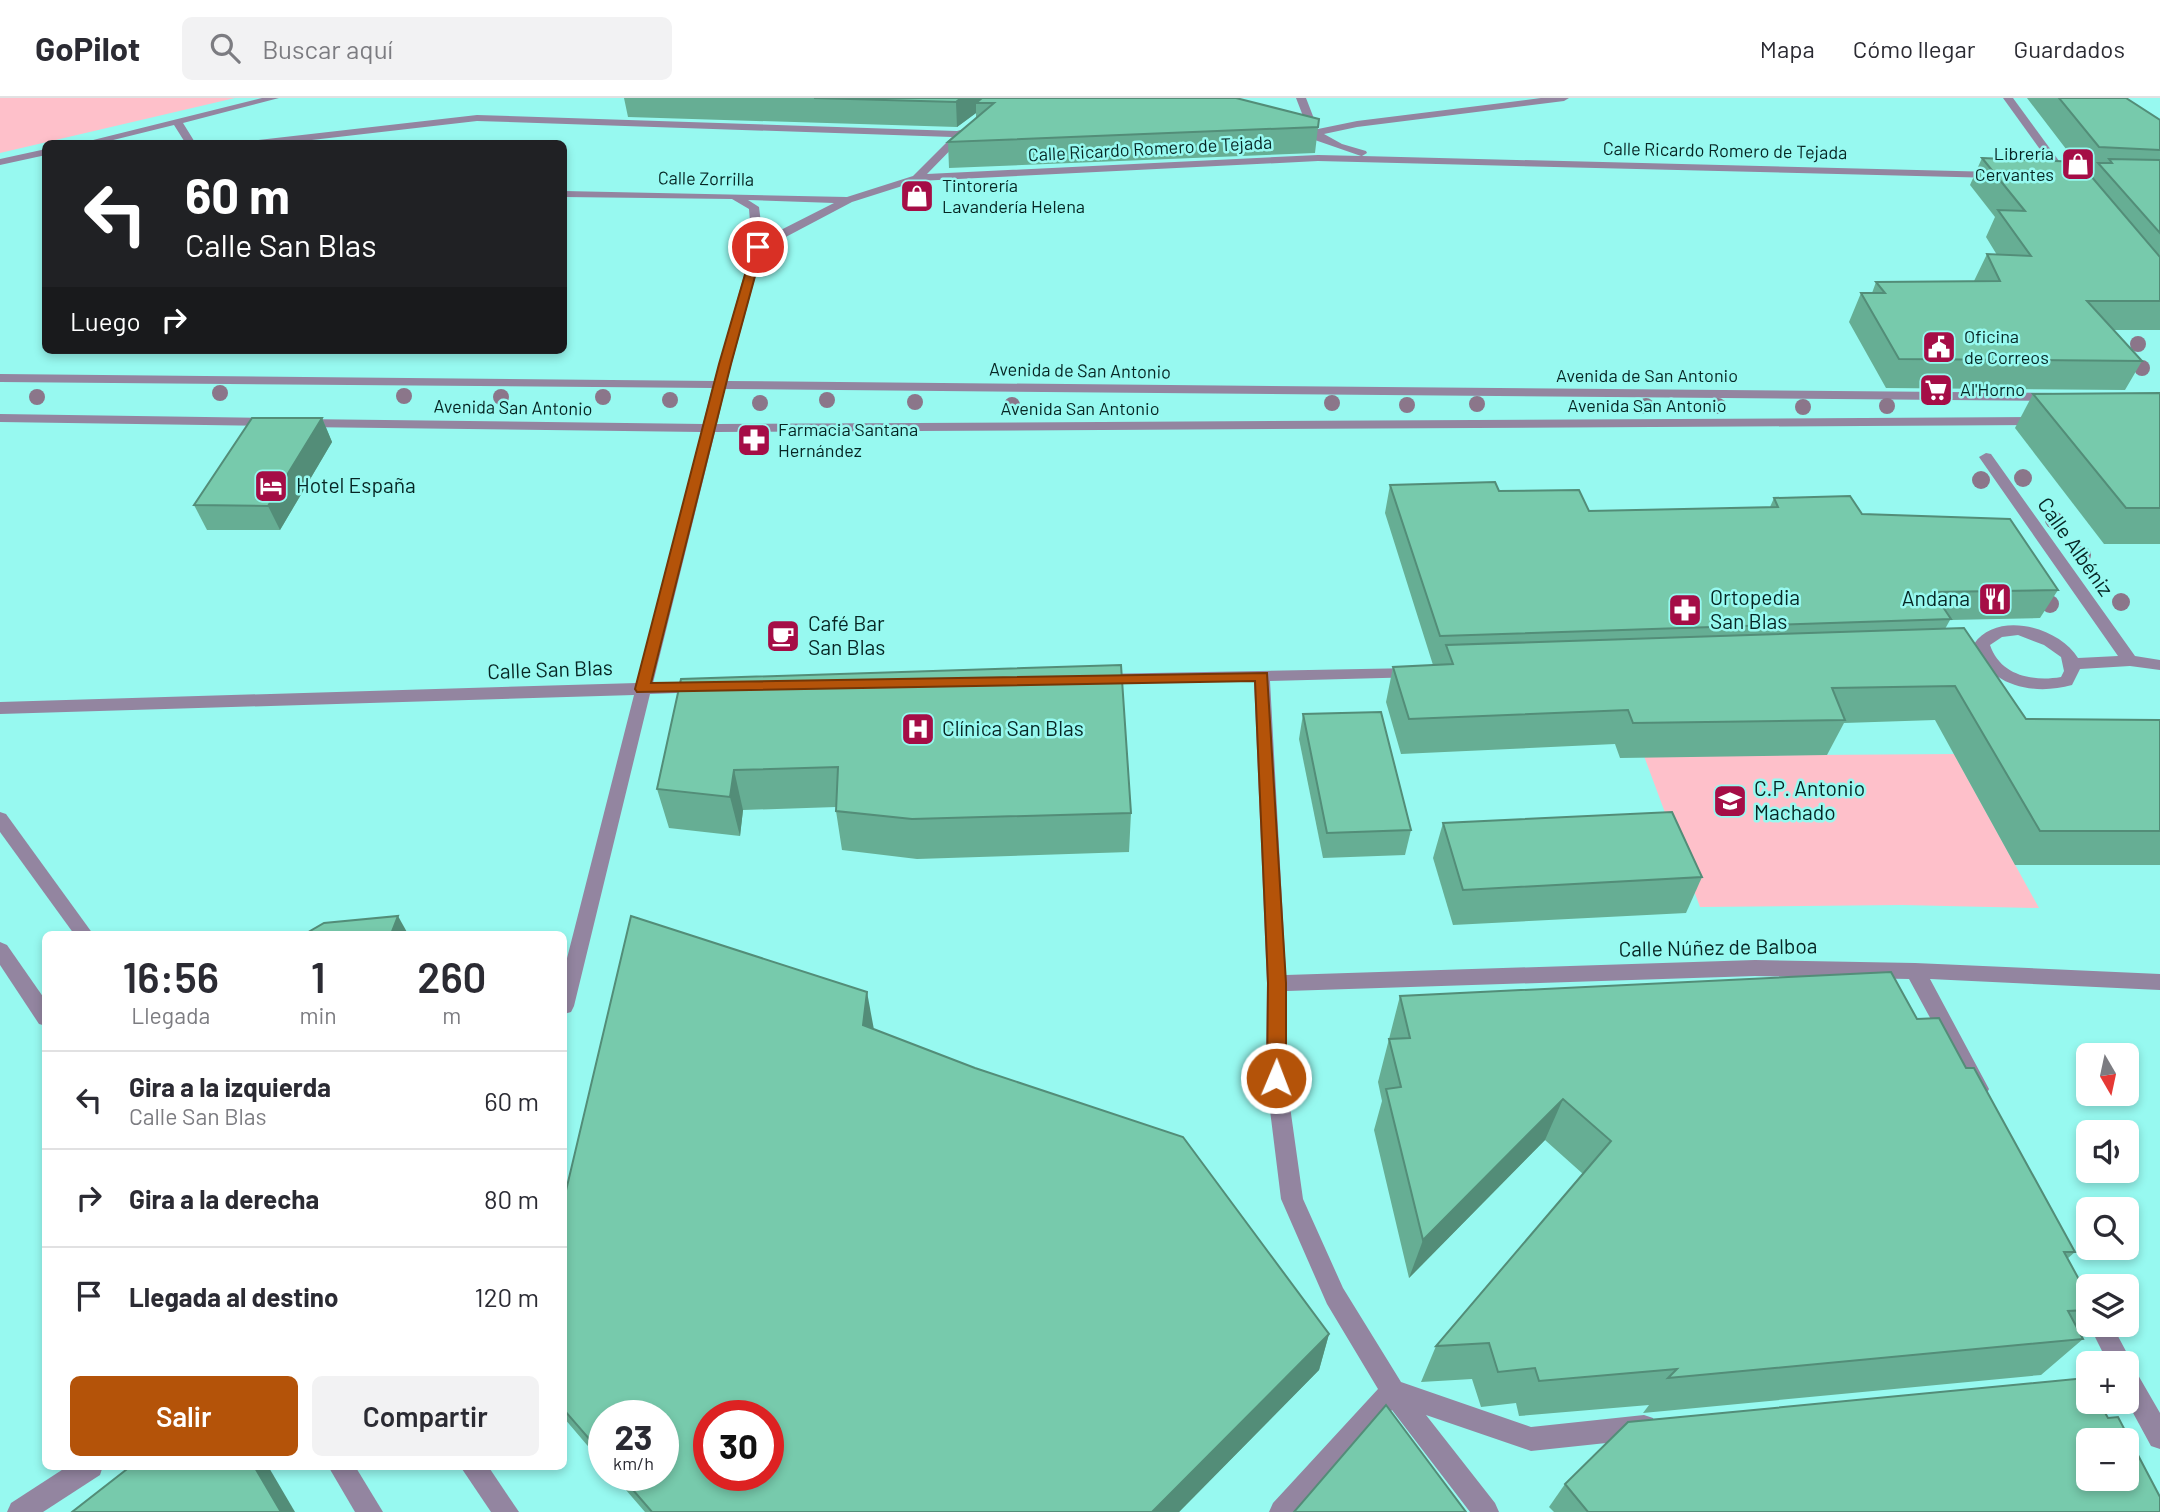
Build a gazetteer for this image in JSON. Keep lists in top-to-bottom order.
{
  "streets": {
    "street": [
      "Calle Ricardo Romero de Tejada",
      "Calle Zorrilla",
      "Avenida de San Antonio",
      "Avenida San Antonio",
      "Calle Albéniz",
      "Calle San Blas",
      "Calle Núñez de Balboa"
    ]
  },
  "places": {
    "shop": ["Librería Cervantes", "Tintorería Lavandería Helena"],
    "public building": ["Oficina de Correos"],
    "supermarket": ["Al'Horno"],
    "pharmacy": ["Farmacia Santana Hernández", "Ortopedia San Blas"],
    "hotel": ["Hotel España"],
    "restaurant": ["Andana"],
    "cafe": ["Café Bar San Blas"],
    "hospital": ["Clínica San Blas"],
    "school or university": ["C.P. Antonio Machado"]
  },
  "north": "bottom",
  "page": {
    "header": "GoPilot",
    "search": "Buscar aquí",
    "nav": ["Mapa", "Cómo llegar", "Guardados"],
    "turn": ["60 m", "Calle San Blas"],
    "then": "Luego",
    "eta": [
      "16:56",
      "Llegada",
      "1",
      "min",
      "260",
      "m"
    ],
    "map_buttons": ["+", "−"],
    "list": [
      {
        "name": "Gira a la izquierda",
        "note": "Calle San Blas",
        "value": "60 m"
      },
      {
        "name": "Gira a la derecha",
        "value": "80 m"
      },
      {
        "name": "Llegada al destino",
        "value": "120 m"
      }
    ],
    "buttons": ["Salir", "Compartir"],
    "speed": "23 km/h",
    "limit": "30"
  }
}
